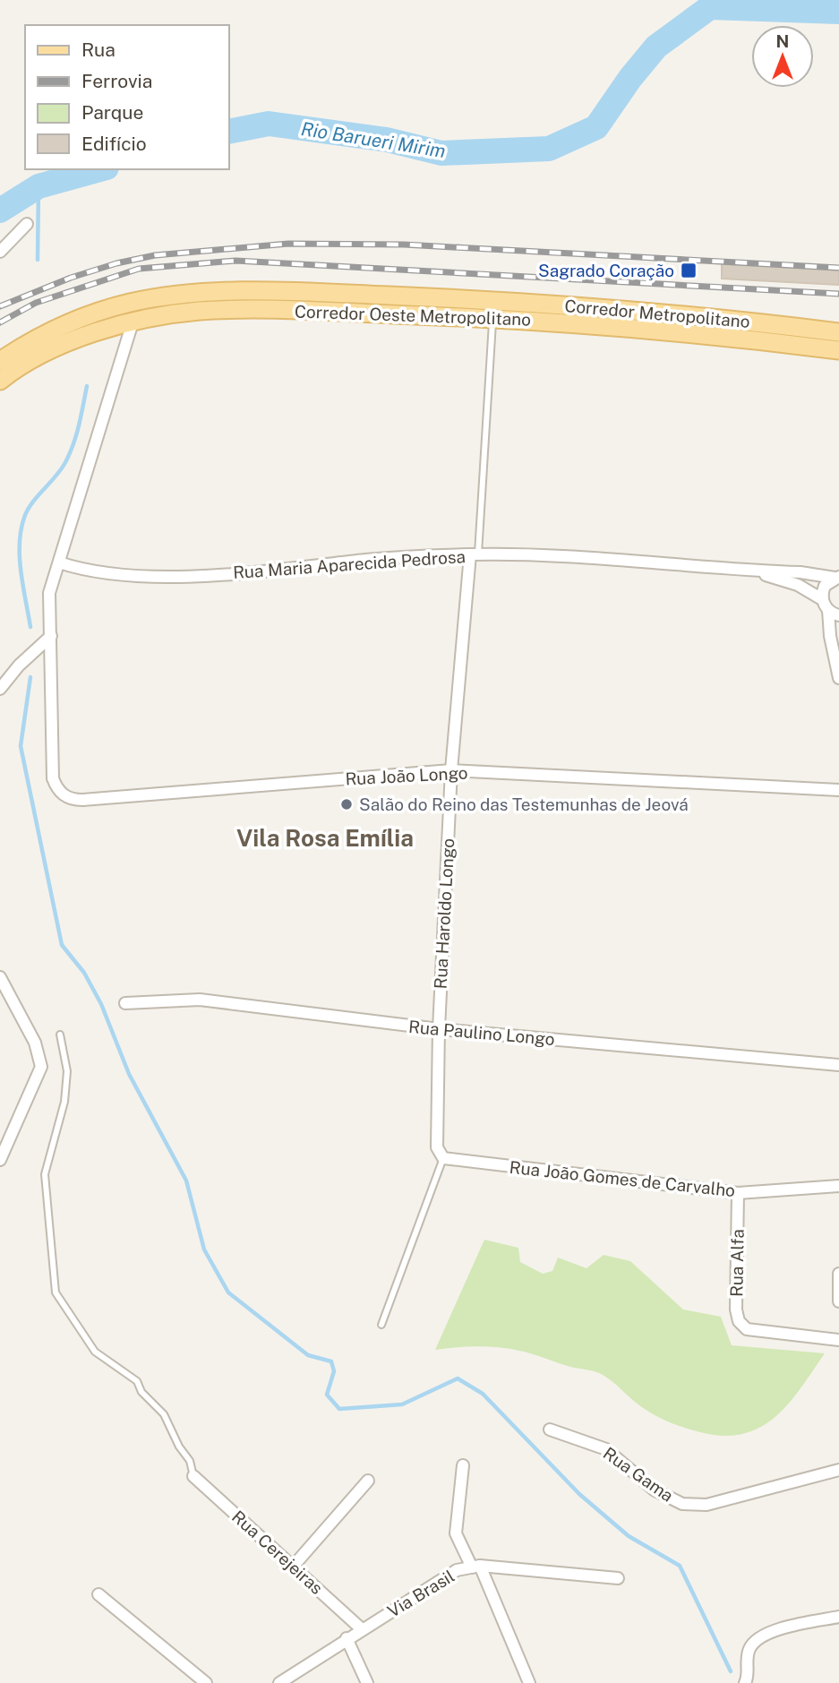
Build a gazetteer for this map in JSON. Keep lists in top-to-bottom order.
{
  "streets": {
    "main road": ["Corredor Metropolitano", "Corredor Oeste Metropolitano"],
    "street": [
      "Rua Maria Aparecida Pedrosa",
      "Rua João Longo",
      "Rua Haroldo Longo",
      "Rua Paulino Longo",
      "Rua João Gomes de Carvalho",
      "Rua Alfa",
      "Rua Gama",
      "Rua Cerejeiras",
      "Via Brasil"
    ]
  },
  "crossings": [
    ["Rua Maria Aparecida Pedrosa", "Rua Haroldo Longo"],
    ["Rua João Longo", "Rua Haroldo Longo"],
    ["Rua Haroldo Longo", "Rua Paulino Longo"],
    ["Rua Haroldo Longo", "Rua João Gomes de Carvalho"],
    ["Rua João Gomes de Carvalho", "Rua Alfa"],
    ["Rua Cerejeiras", "Via Brasil"]
  ],
  "districts": ["Vila Rosa Emília"],
  "water": ["Rio Barueri Mirim"],
  "places": {
    "transit": ["Sagrado Coração"],
    "other": ["Salão do Reino das Testemunhas de Jeová"]
  },
  "legend": [
    "Rua",
    "Ferrovia",
    "Parque",
    "Edifício"
  ],
  "north": "top"
}
